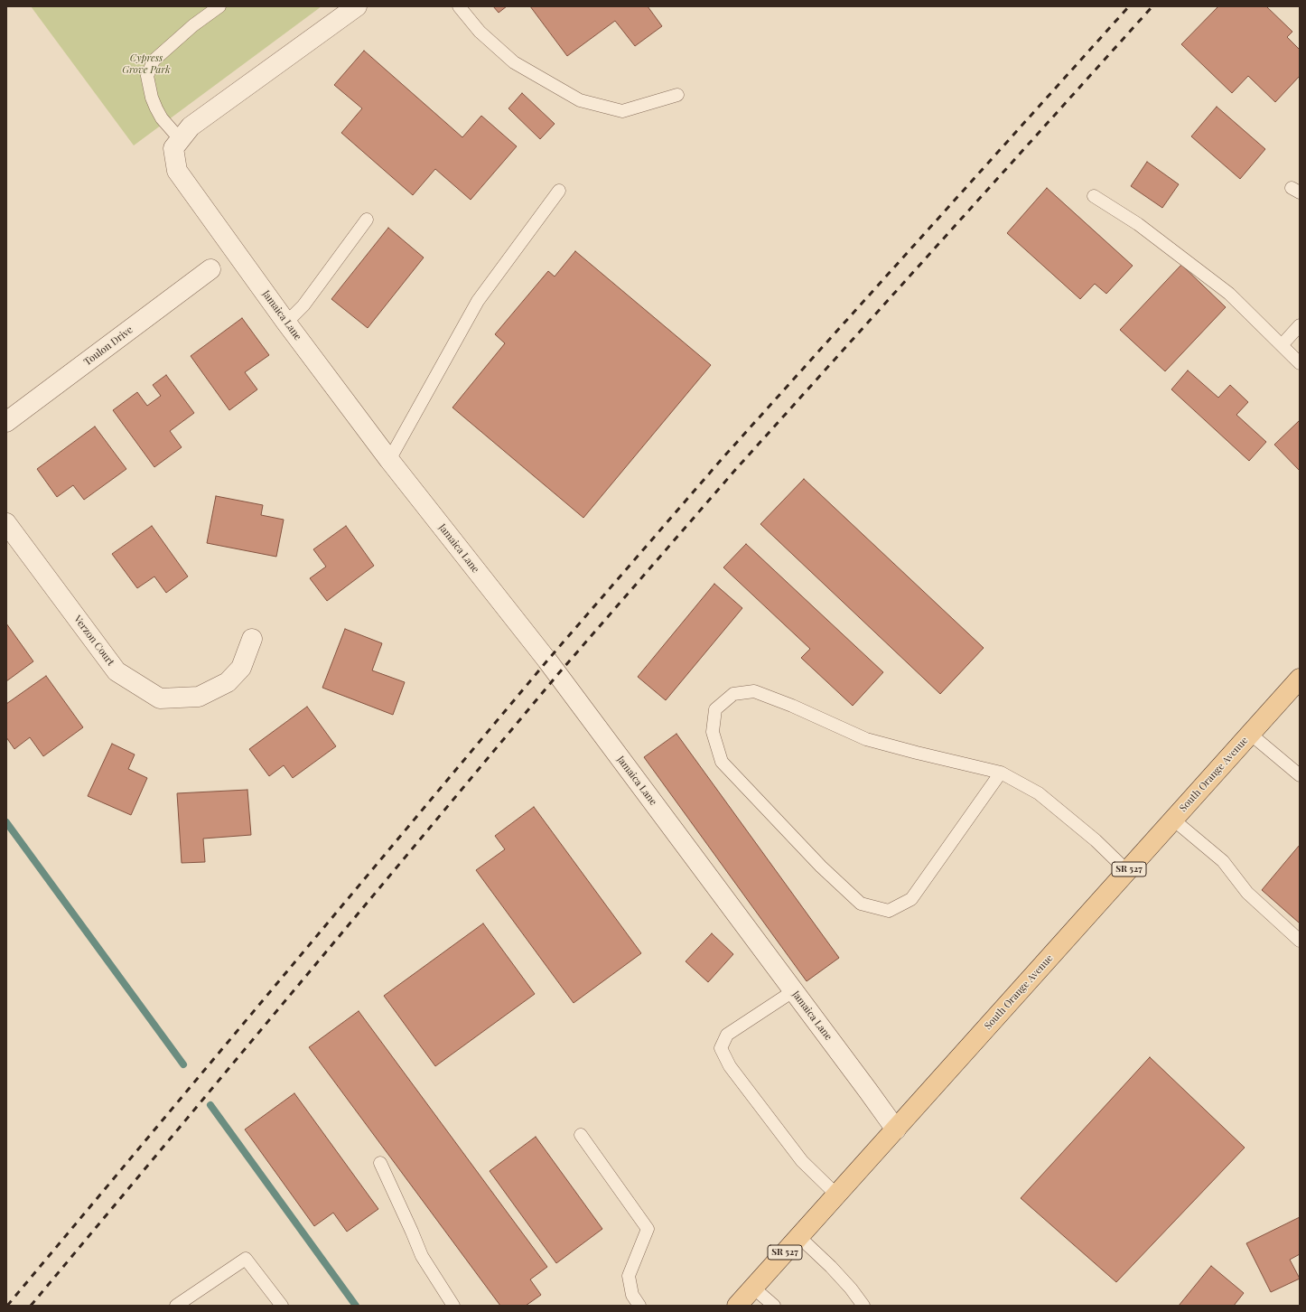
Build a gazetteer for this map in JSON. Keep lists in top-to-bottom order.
{
  "streets": {
    "main road": ["South Orange Avenue", "SR 527"],
    "street": ["Jamaica Lane", "Toulon Drive", "Verzon Court"]
  },
  "crossings": [
    ["Jamaica Lane", "South Orange Avenue"]
  ],
  "parks": ["Cypress Grove Park"]
}
